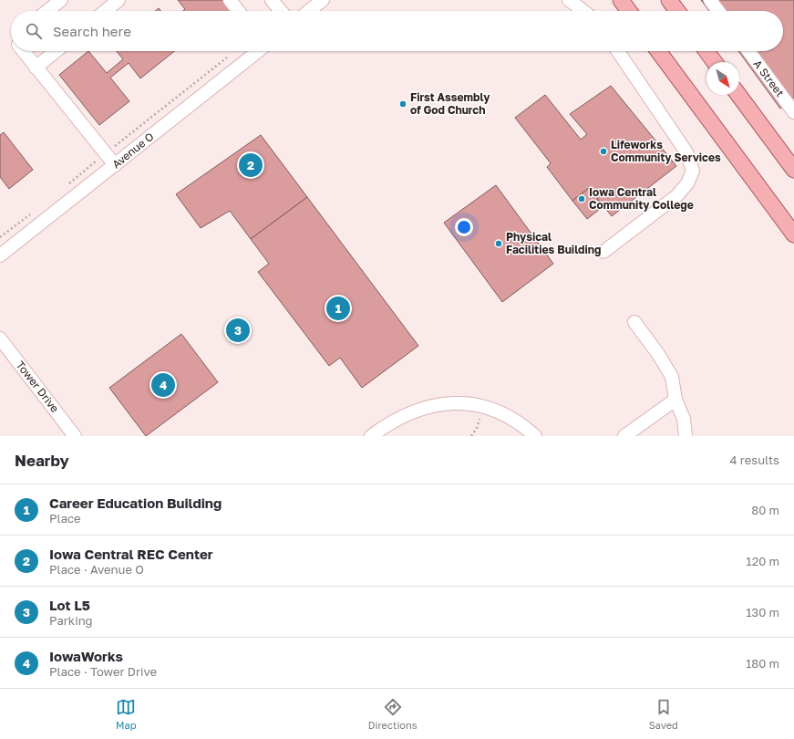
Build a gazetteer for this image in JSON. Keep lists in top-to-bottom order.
{
  "streets": {
    "street": ["A Street", "Avenue O", "Tower Drive"]
  },
  "places": [
    "First Assembly of God Church",
    "Lifeworks Community Services",
    "Iowa Central Community College",
    "Physical Facilities Building"
  ],
  "north": "bottom right",
  "page": {
    "search": "Search here",
    "pins": [
      "2",
      "1",
      "3",
      "4"
    ],
    "heading": ["Nearby", "4 results"],
    "list": [
      {
        "mark": "1",
        "name": "Career Education Building",
        "note": "Place",
        "value": "80 m"
      },
      {
        "mark": "2",
        "name": "Iowa Central REC Center",
        "note": "Place · Avenue O",
        "value": "120 m"
      },
      {
        "mark": "3",
        "name": "Lot L5",
        "note": "Parking",
        "value": "130 m"
      },
      {
        "mark": "4",
        "name": "IowaWorks",
        "note": "Place · Tower Drive",
        "value": "180 m"
      }
    ],
    "nav": ["Map", "Directions", "Saved"]
  }
}
